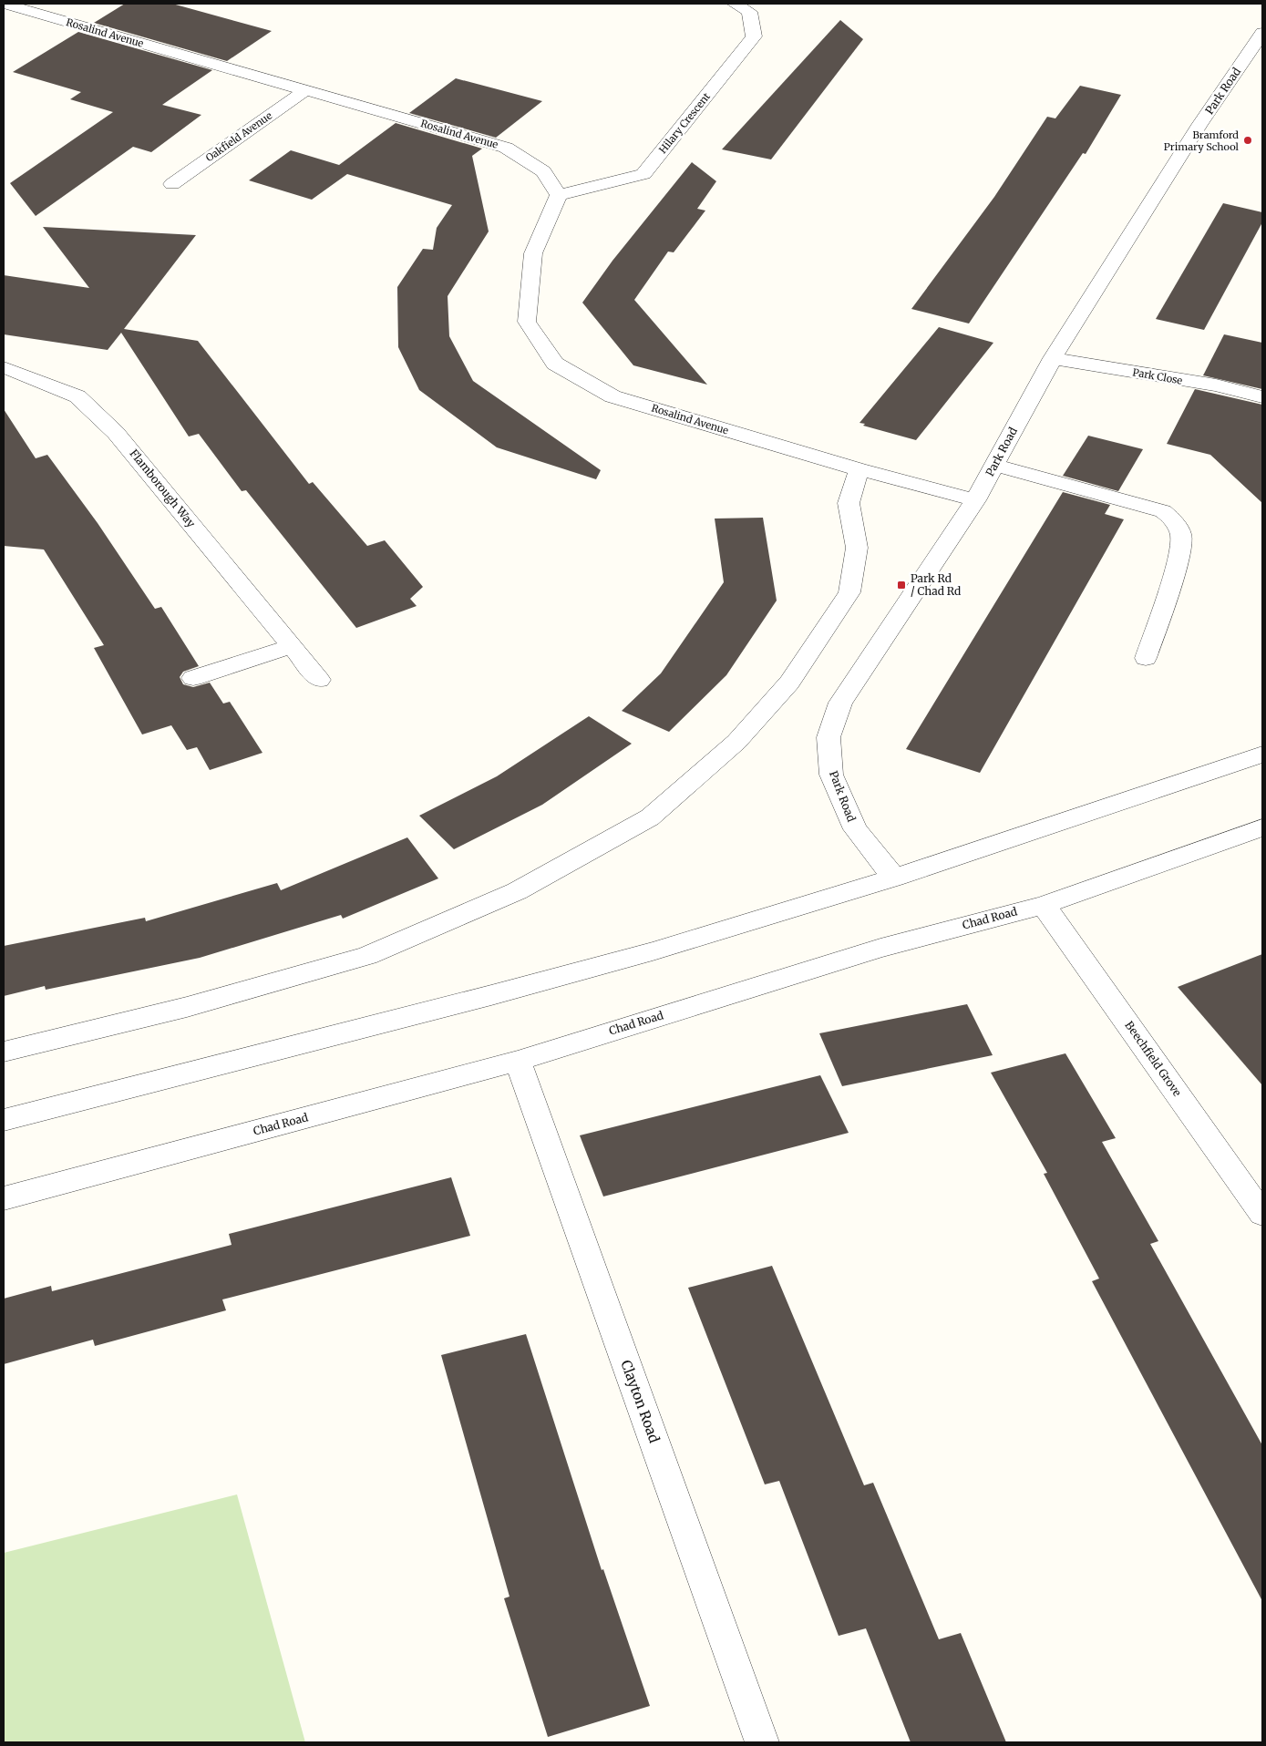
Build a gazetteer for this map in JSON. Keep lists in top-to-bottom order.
{
  "streets": {
    "street": [
      "Rosalind Avenue",
      "Park Road",
      "Hilary Crescent",
      "Oakfield Avenue",
      "Park Close",
      "Flamborough Way",
      "Chad Road",
      "Beechfield Grove",
      "Clayton Road"
    ]
  },
  "crossings": [
    ["Rosalind Avenue", "Park Road"],
    ["Rosalind Avenue", "Hilary Crescent"],
    ["Rosalind Avenue", "Oakfield Avenue"],
    ["Park Road", "Park Close"],
    ["Chad Road", "Beechfield Grove"],
    ["Chad Road", "Clayton Road"]
  ],
  "places": {
    "other": ["Bramford Primary School"],
    "transit": ["Park Rd / Chad Rd"]
  }
}
